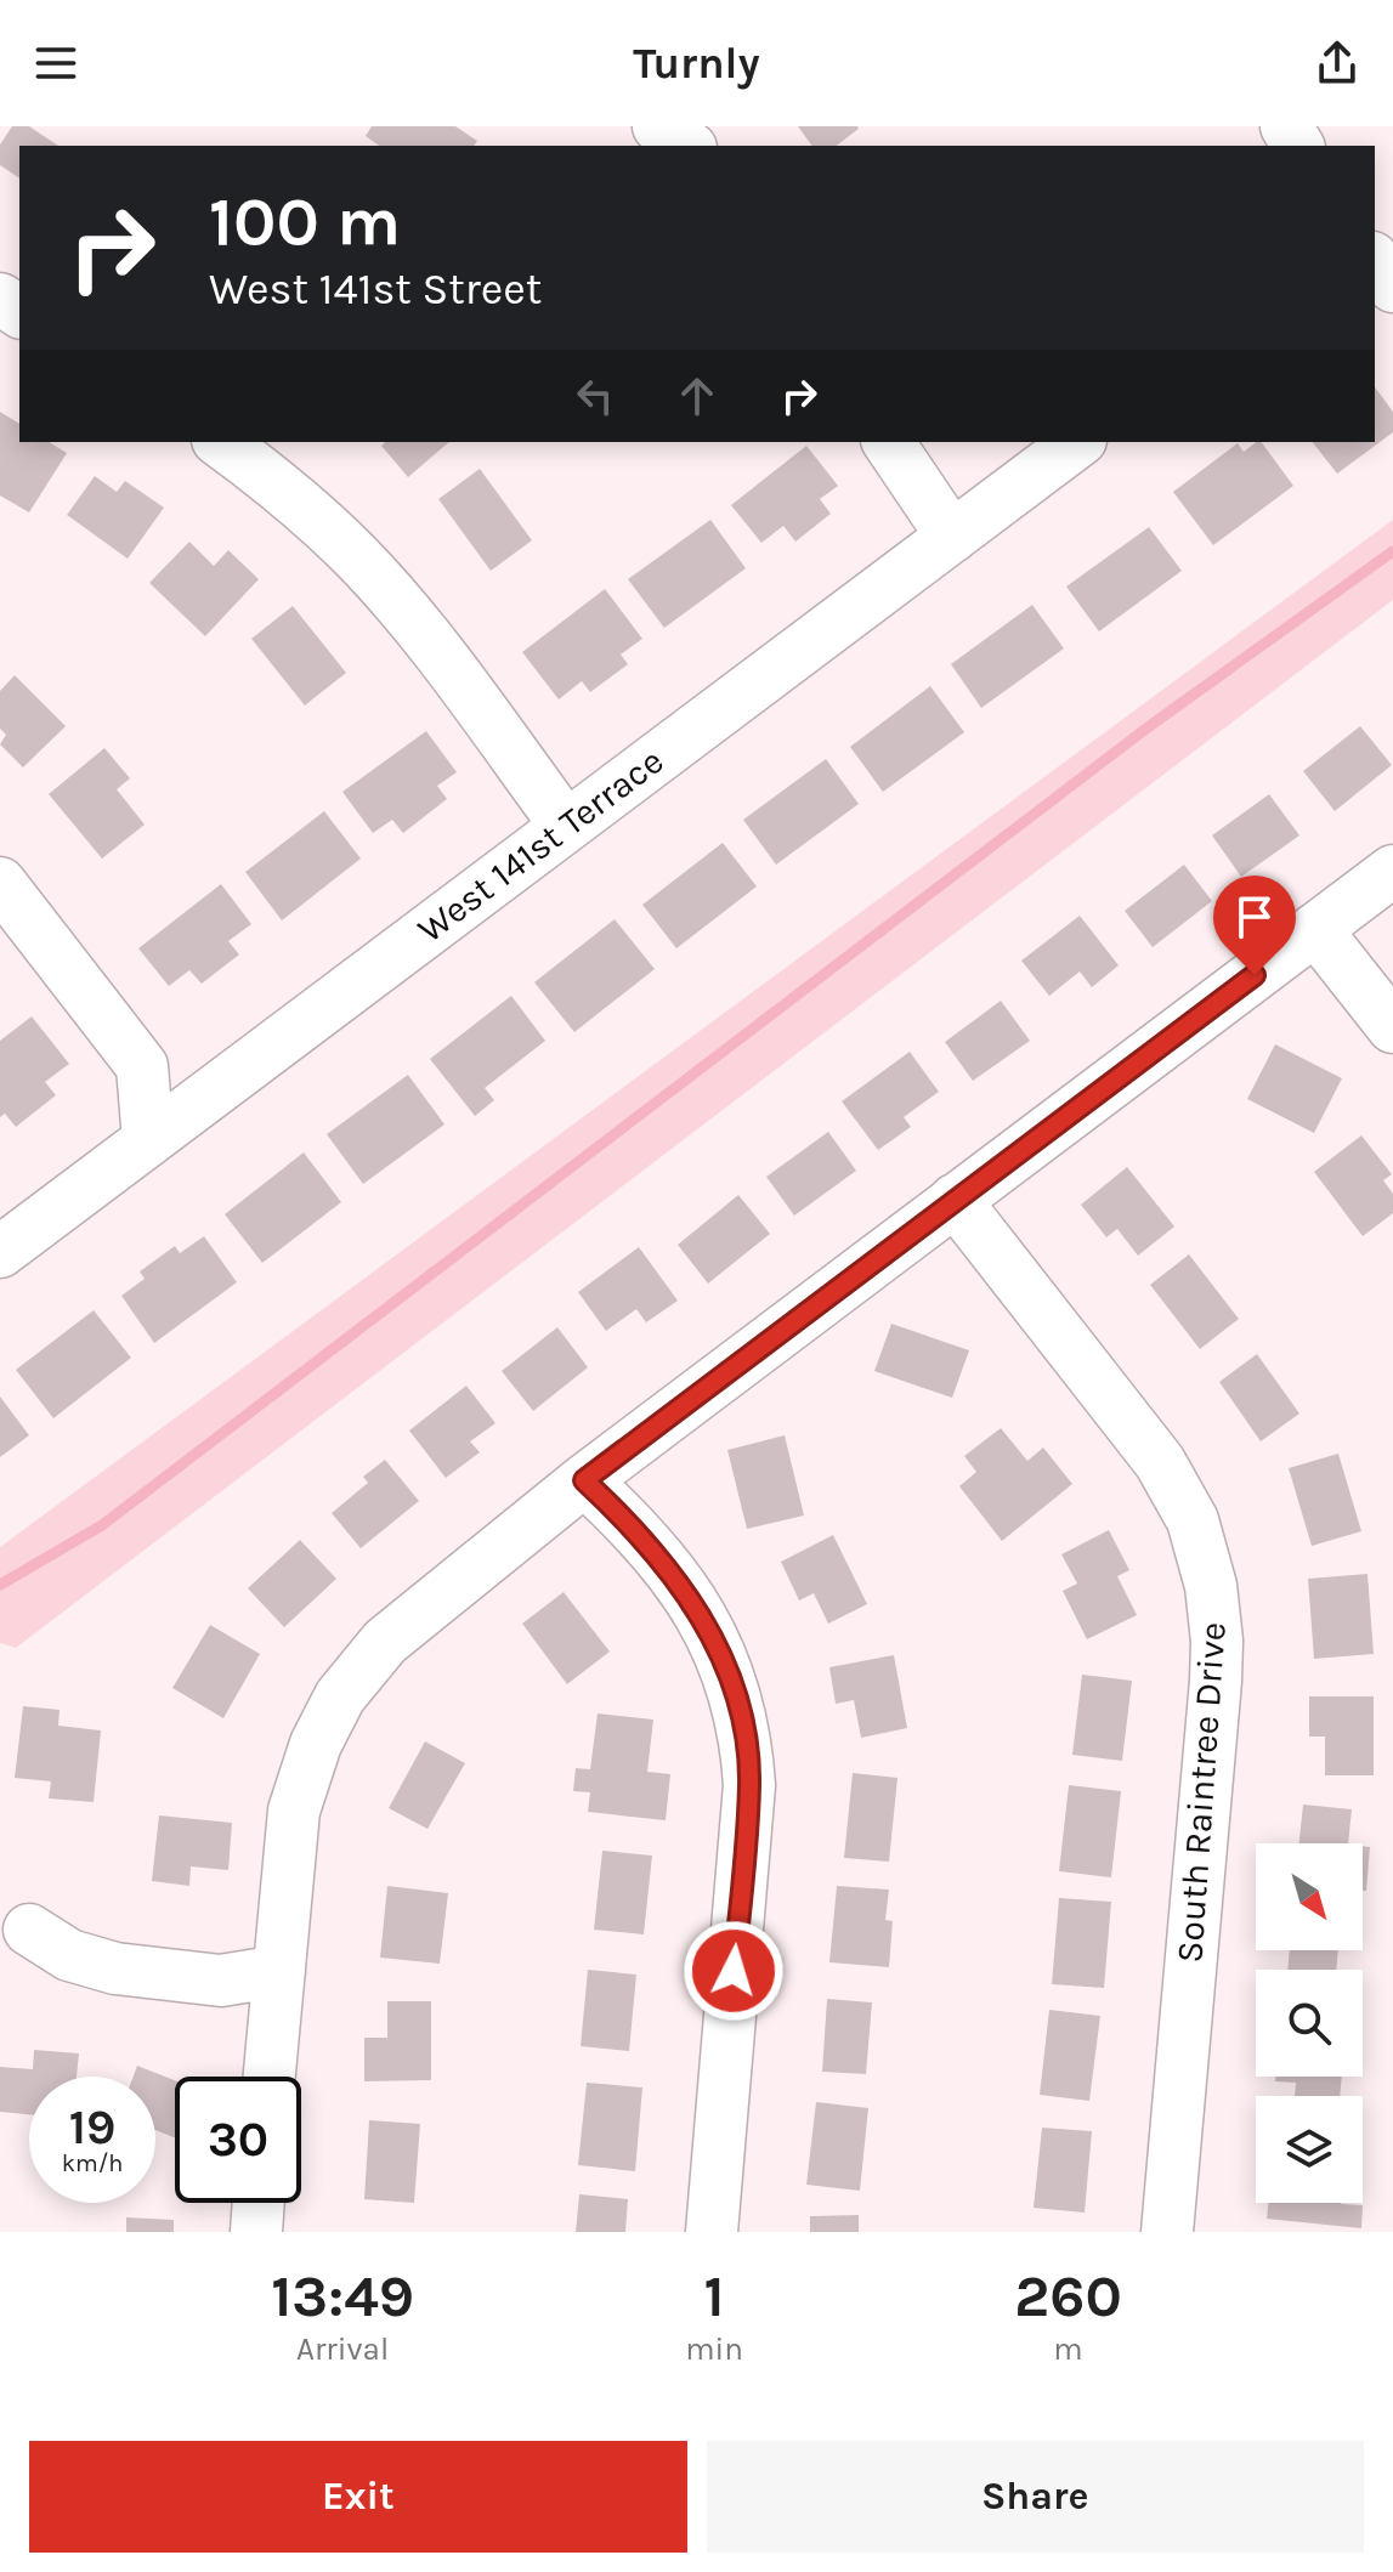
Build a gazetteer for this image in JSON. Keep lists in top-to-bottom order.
{
  "streets": {
    "street": ["West 141st Terrace", "South Raintree Drive"]
  },
  "north": "bottom right",
  "page": {
    "header": "Turnly",
    "turn": ["100 m", "West 141st Street"],
    "speed": "19 km/h",
    "limit": "30",
    "eta": [
      "13:49",
      "Arrival",
      "1",
      "min",
      "260",
      "m"
    ],
    "buttons": ["Exit", "Share"]
  }
}
